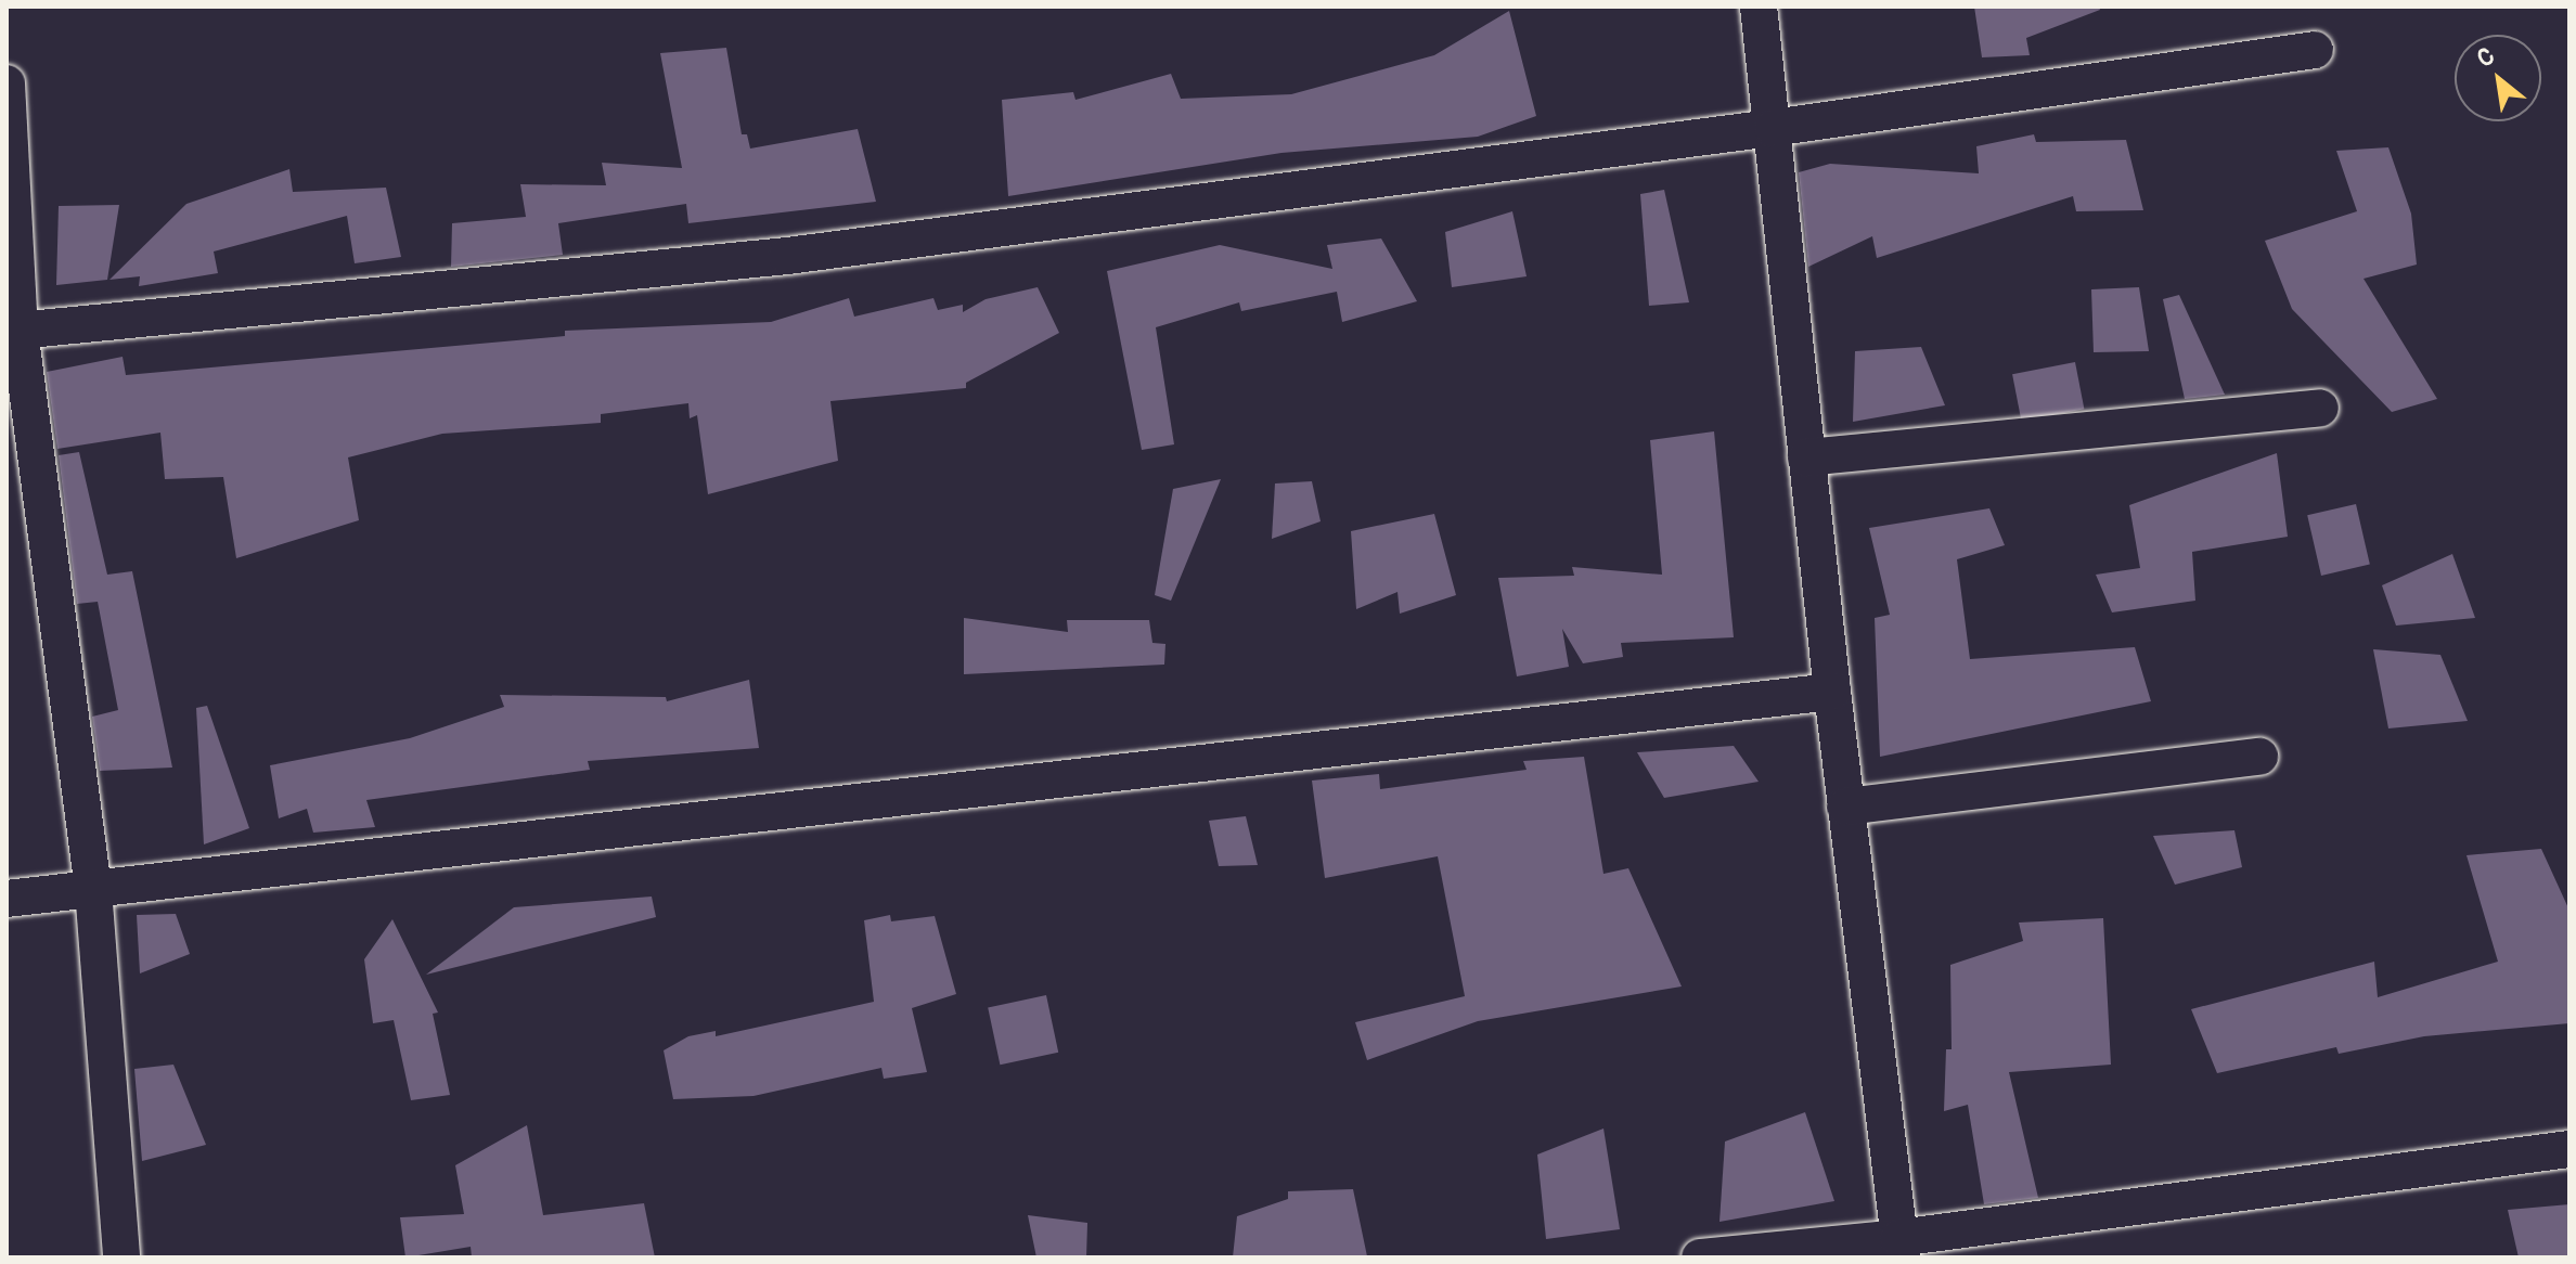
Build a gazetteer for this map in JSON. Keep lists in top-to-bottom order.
{
  "north": "top left"
}
